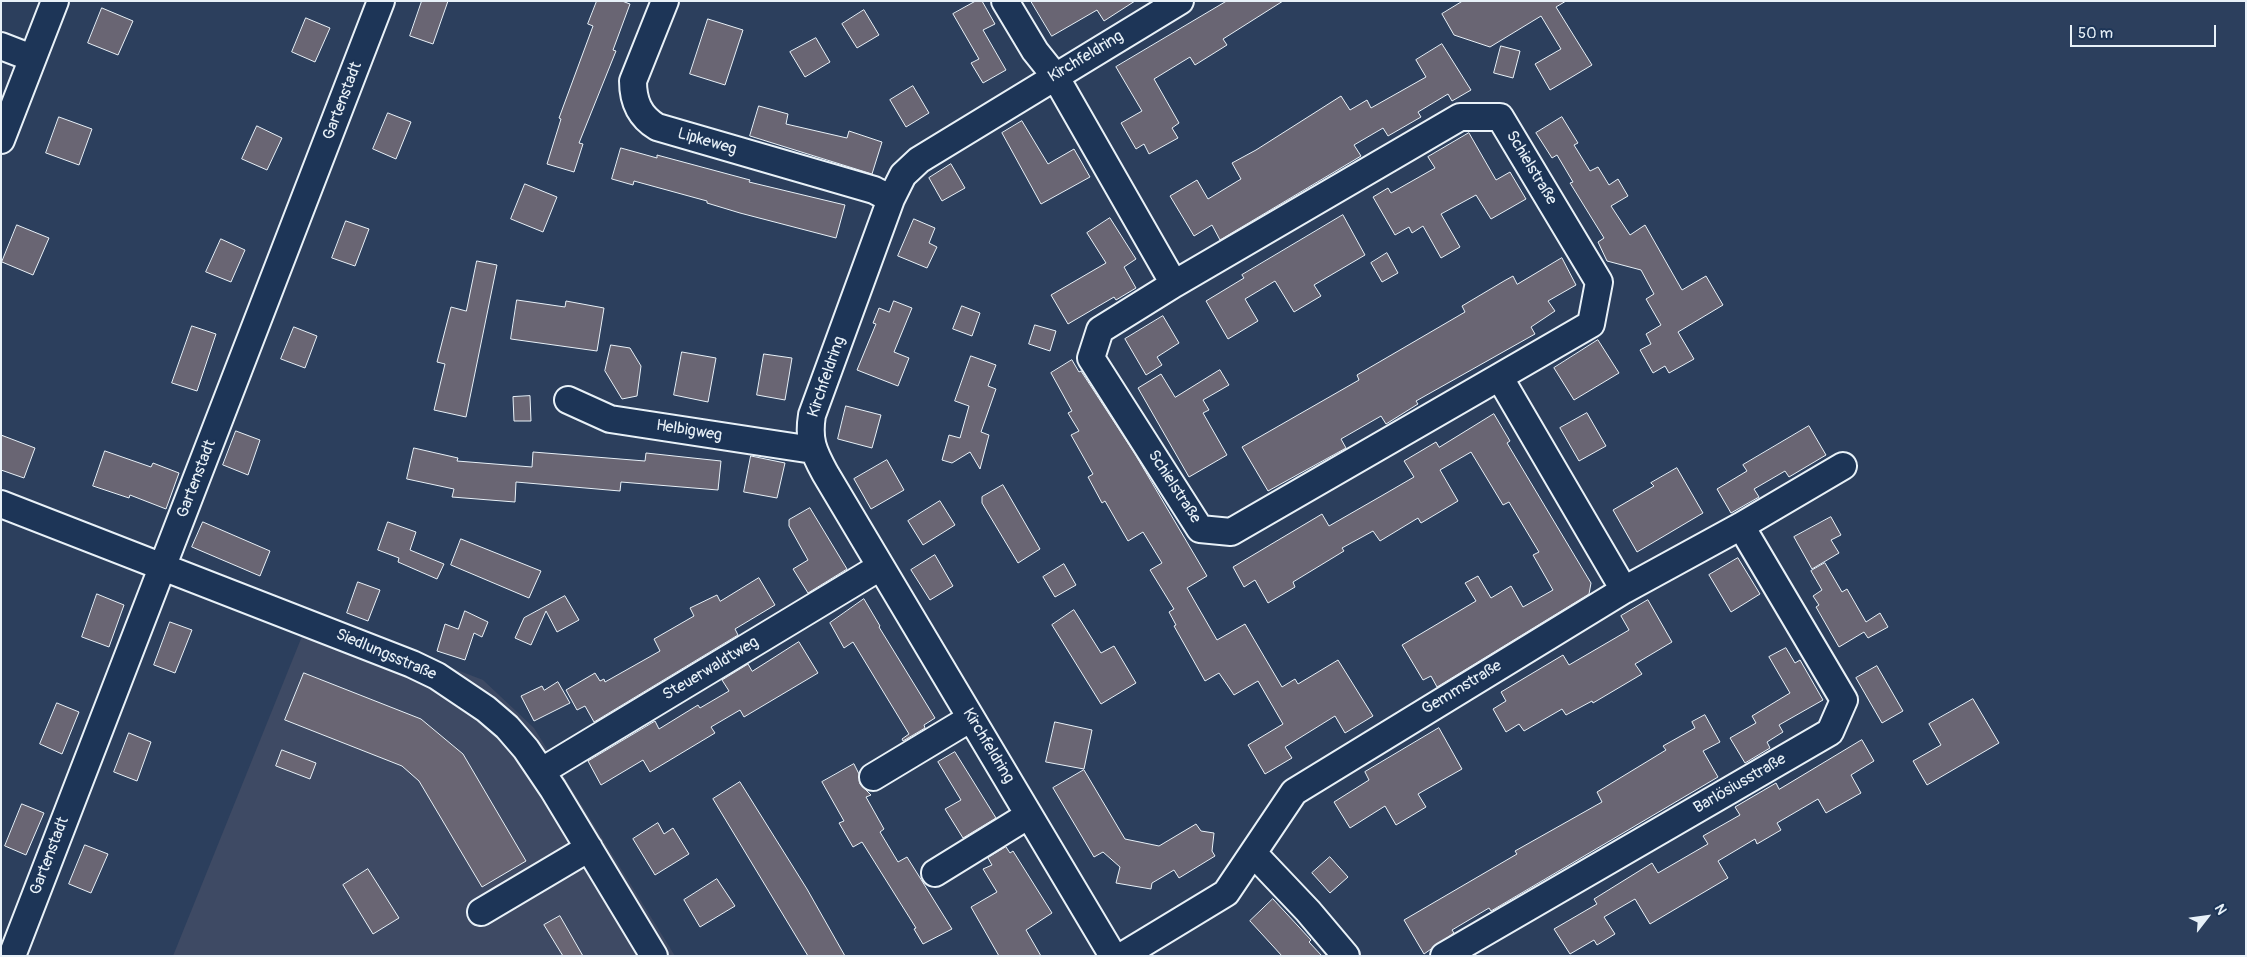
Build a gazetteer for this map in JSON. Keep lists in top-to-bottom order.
{
  "streets": {
    "street": [
      "Kirchfeldring",
      "Gartenstadt",
      "Lipkeweg",
      "Schielstraße",
      "Helbigweg",
      "Siedlungsstraße",
      "Steuerwaldtweg",
      "Gemmstraße",
      "Barlösiusstraße"
    ]
  },
  "crossings": [
    ["Kirchfeldring", "Lipkeweg"],
    ["Kirchfeldring", "Helbigweg"],
    ["Kirchfeldring", "Steuerwaldtweg"],
    ["Gartenstadt", "Siedlungsstraße"],
    ["Siedlungsstraße", "Steuerwaldtweg"],
    ["Gemmstraße", "Barlösiusstraße"]
  ],
  "scale_bar": "50 m",
  "north": "top right"
}
